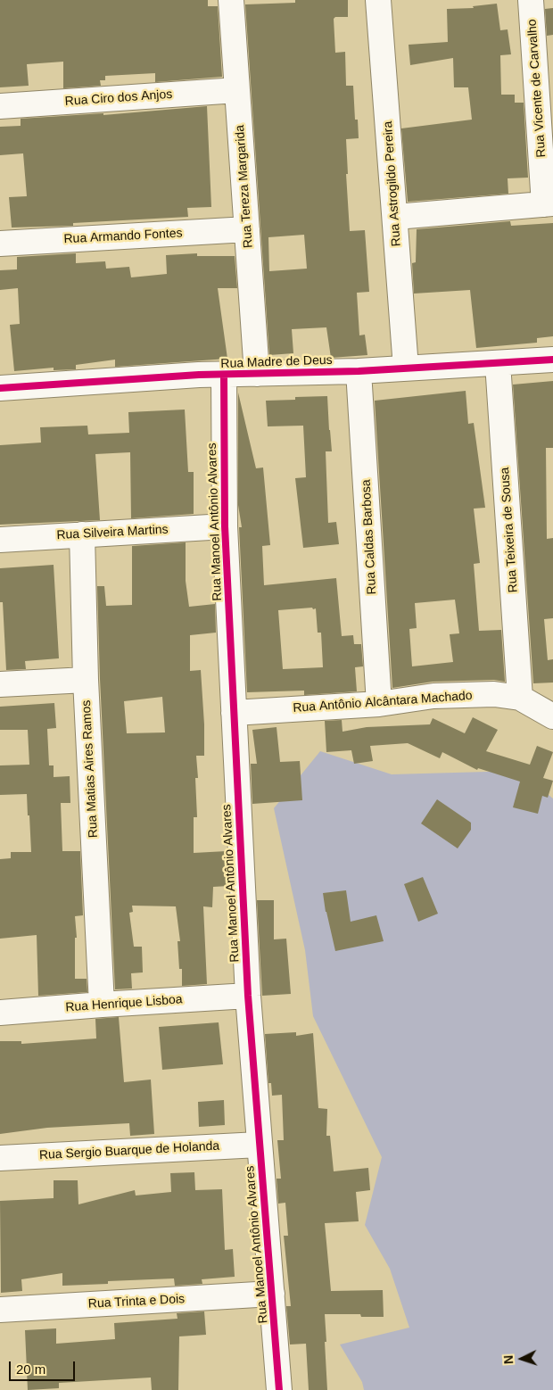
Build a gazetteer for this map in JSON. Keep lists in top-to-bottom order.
{
  "streets": {
    "street": [
      "Rua Vicente de Carvalho",
      "Rua Ciro dos Anjos",
      "Rua Astrogildo Pereira",
      "Rua Tereza Margarida",
      "Rua Armando Fontes",
      "Rua Madre de Deus",
      "Rua Manoel Antônio Alvares",
      "Rua Teixeira de Sousa",
      "Rua Silveira Martins",
      "Rua Caldas Barbosa",
      "Rua Antônio Alcântara Machado",
      "Rua Matias Aires Ramos",
      "Rua Henrique Lisboa",
      "Rua Sergio Buarque de Holanda",
      "Rua Trinta e Dois"
    ]
  },
  "crossings": [
    ["Rua Ciro dos Anjos", "Rua Tereza Margarida"],
    ["Rua Astrogildo Pereira", "Rua Madre de Deus"],
    ["Rua Tereza Margarida", "Rua Armando Fontes"],
    ["Rua Tereza Margarida", "Rua Madre de Deus"],
    ["Rua Madre de Deus", "Rua Manoel Antônio Alvares"],
    ["Rua Madre de Deus", "Rua Teixeira de Sousa"],
    ["Rua Madre de Deus", "Rua Caldas Barbosa"],
    ["Rua Manoel Antônio Alvares", "Rua Silveira Martins"],
    ["Rua Manoel Antônio Alvares", "Rua Antônio Alcântara Machado"],
    ["Rua Manoel Antônio Alvares", "Rua Henrique Lisboa"],
    ["Rua Manoel Antônio Alvares", "Rua Sergio Buarque de Holanda"],
    ["Rua Manoel Antônio Alvares", "Rua Trinta e Dois"],
    ["Rua Teixeira de Sousa", "Rua Antônio Alcântara Machado"],
    ["Rua Silveira Martins", "Rua Matias Aires Ramos"],
    ["Rua Caldas Barbosa", "Rua Antônio Alcântara Machado"],
    ["Rua Matias Aires Ramos", "Rua Henrique Lisboa"]
  ],
  "scale_bar": "20 m",
  "north": "left"
}
